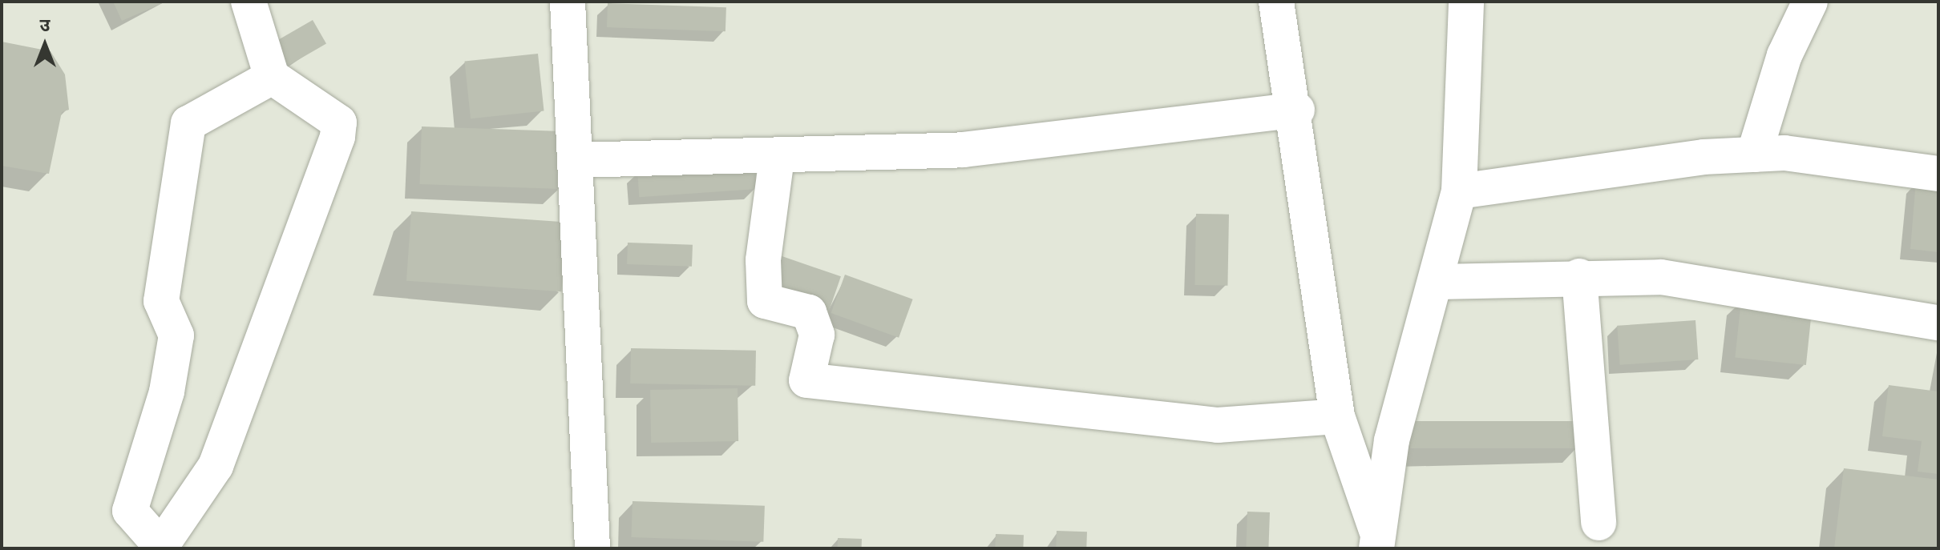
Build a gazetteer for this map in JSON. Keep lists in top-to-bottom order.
{
  "north": "top"
}
